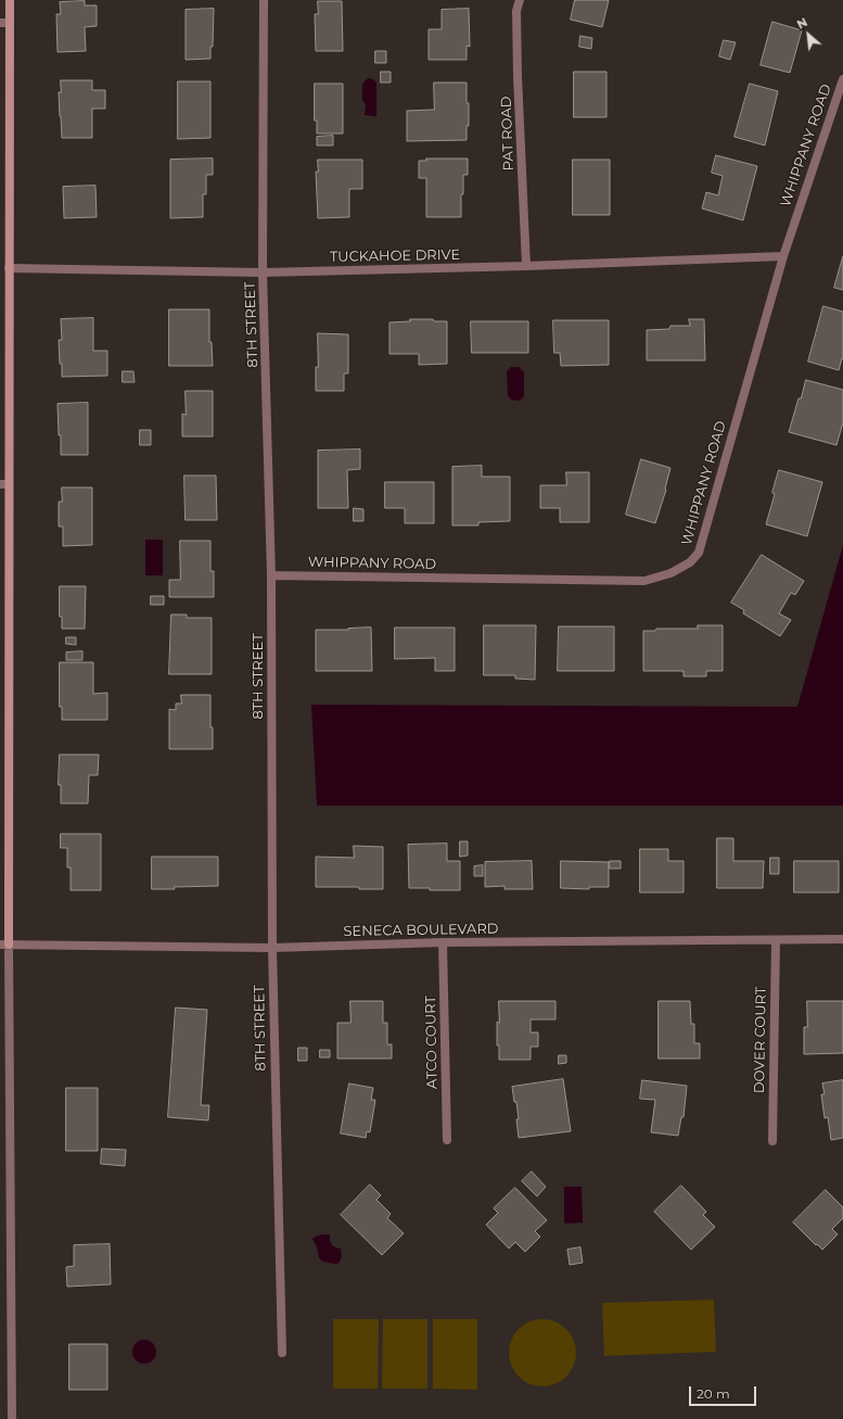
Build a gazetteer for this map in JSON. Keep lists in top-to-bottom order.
{
  "streets": {
    "street": [
      "PAT ROAD",
      "WHIPPANY ROAD",
      "TUCKAHOE DRIVE",
      "8TH STREET",
      "SENECA BOULEVARD",
      "DOVER COURT",
      "ATCO COURT"
    ]
  },
  "crossings": [
    ["PAT ROAD", "TUCKAHOE DRIVE"],
    ["WHIPPANY ROAD", "TUCKAHOE DRIVE"],
    ["WHIPPANY ROAD", "8TH STREET"],
    ["TUCKAHOE DRIVE", "8TH STREET"],
    ["8TH STREET", "SENECA BOULEVARD"],
    ["SENECA BOULEVARD", "DOVER COURT"],
    ["SENECA BOULEVARD", "ATCO COURT"]
  ],
  "scale_bar": "20 m",
  "north": "top left"
}
